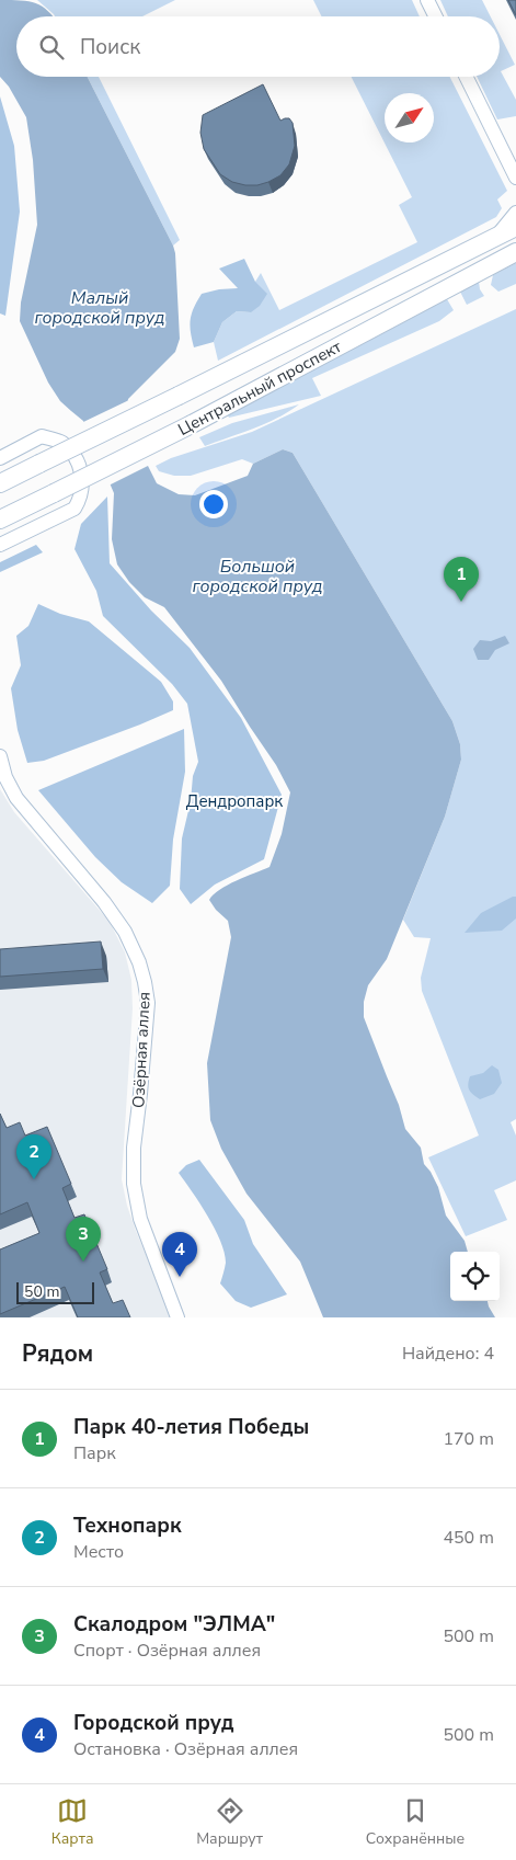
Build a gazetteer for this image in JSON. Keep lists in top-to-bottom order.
{
  "streets": {
    "main road": ["Центральный проспект"],
    "street": ["Озёрная аллея"]
  },
  "water": ["Малый городской пруд", "Большой городской пруд"],
  "parks": ["Дендропарк"],
  "scale_bar": "50 m",
  "north": "top right",
  "page": {
    "search": "Поиск",
    "pins": [
      "1",
      "2",
      "3",
      "4"
    ],
    "scale": "50 m",
    "heading": ["Рядом", "Найдено: 4"],
    "list": [
      {
        "mark": "1",
        "name": "Парк 40-летия Победы",
        "note": "Парк",
        "value": "170 m"
      },
      {
        "mark": "2",
        "name": "Технопарк",
        "note": "Место",
        "value": "450 m"
      },
      {
        "mark": "3",
        "name": "Скалодром \"ЭЛМА\"",
        "note": "Спорт · Озёрная аллея",
        "value": "500 m"
      },
      {
        "mark": "4",
        "name": "Городской пруд",
        "note": "Остановка · Озёрная аллея",
        "value": "500 m"
      }
    ],
    "nav": ["Карта", "Маршрут", "Сохранённые"]
  }
}
